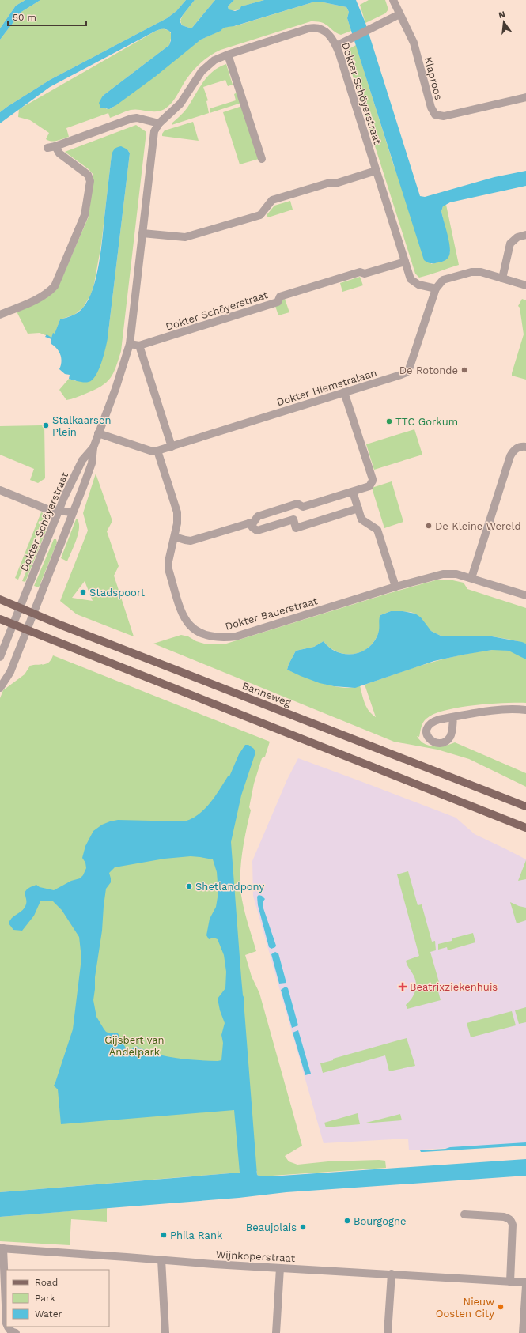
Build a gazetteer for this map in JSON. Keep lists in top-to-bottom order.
{
  "streets": {
    "main road": ["Banneweg"],
    "street": [
      "Klaproos",
      "Dokter Schöyerstraat",
      "Dokter Hiemstralaan",
      "Dokter Bauerstraat",
      "Wijnkoperstraat"
    ]
  },
  "crossings": [
    ["Dokter Schöyerstraat", "Dokter Hiemstralaan"],
    ["Dokter Schöyerstraat", "Banneweg"],
    ["Dokter Hiemstralaan", "Dokter Bauerstraat"]
  ],
  "parks": ["Gijsbert van Andelpark"],
  "places": {
    "other": [
      "De Rotonde",
      "TTC Gorkum",
      "Stalkaarsen Plein",
      "De Kleine Wereld",
      "Stadspoort",
      "Shetlandpony",
      "Bourgogne",
      "Beaujolais",
      "Phila Rank",
      "Nieuw Oosten City"
    ],
    "health": ["Beatrixziekenhuis"]
  },
  "legend": ["Road", "Park", "Water"],
  "scale_bar": "50 m",
  "north": "top"
}
